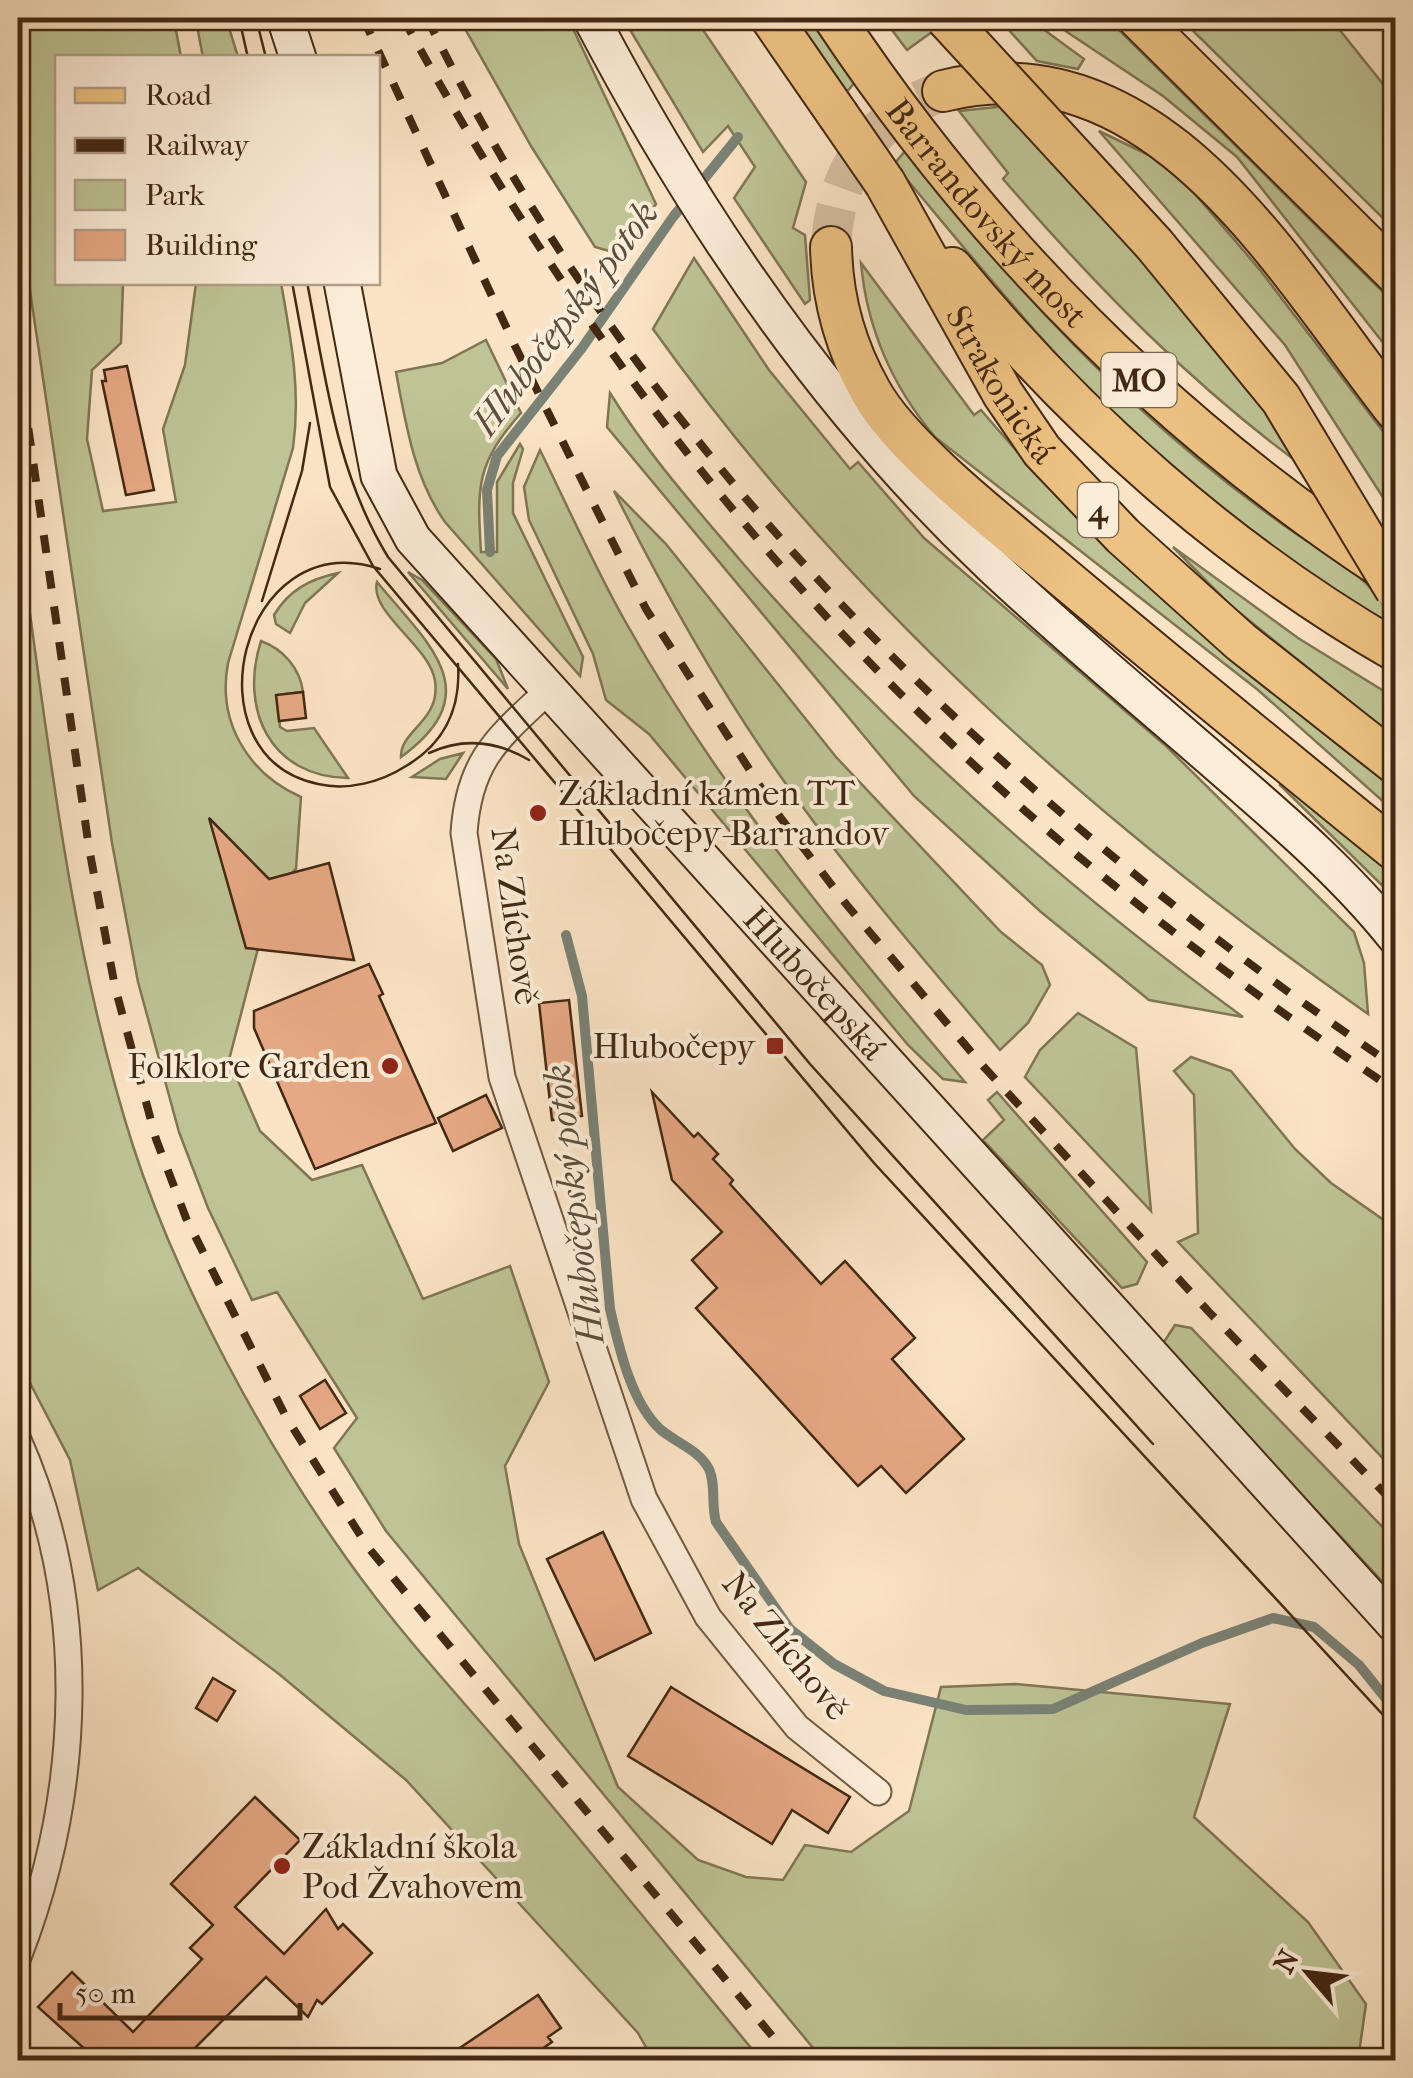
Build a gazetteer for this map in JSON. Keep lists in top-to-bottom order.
{
  "streets": {
    "main road": [
      "Barrandovský most",
      "MO",
      "Strakonická",
      "4"
    ],
    "street": ["Na Zlíchově", "Hlubočepská"]
  },
  "crossings": [
    ["Barrandovský most", "Strakonická"],
    ["Na Zlíchově", "Hlubočepská"]
  ],
  "water": ["Hlubočepský potok"],
  "places": {
    "other": ["Základní kámen TT Hlubočepy-Barrandov", "Folklore Garden", "Základní škola Pod Žvahovem"],
    "transit": ["Hlubočepy"]
  },
  "legend": [
    "Road",
    "Railway",
    "Park",
    "Building"
  ],
  "scale_bar": "50 m",
  "north": "top left"
}
